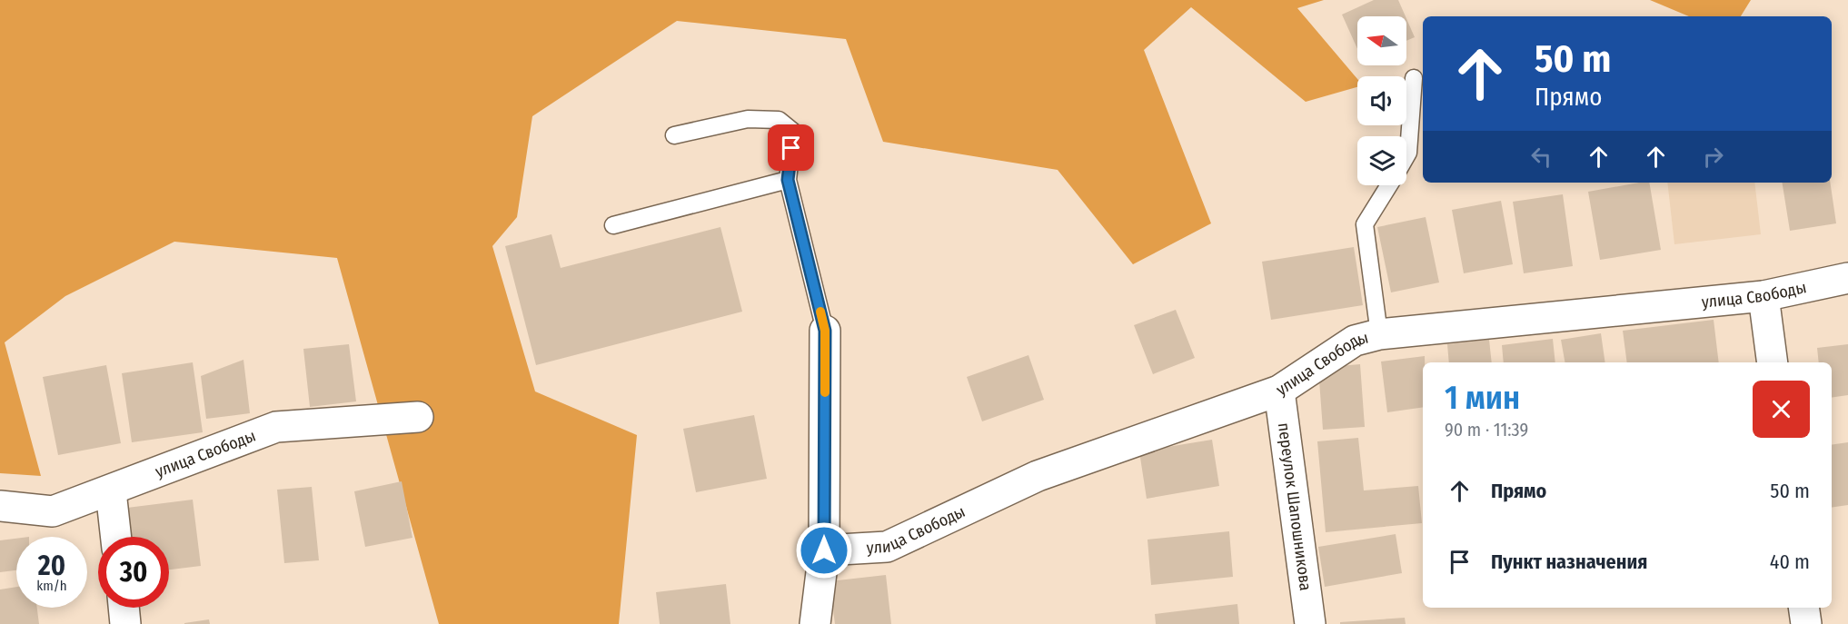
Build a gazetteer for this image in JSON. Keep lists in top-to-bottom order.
{
  "streets": {
    "street": ["улица Свободы", "переулок Шапошникова"]
  },
  "crossings": [
    ["улица Свободы", "переулок Шапошникова"]
  ],
  "north": "left",
  "page": {
    "turn": ["50 m", "Прямо"],
    "heading": ["1 мин", "90 m · 11:39"],
    "list": [
      {
        "name": "Прямо",
        "value": "50 m"
      },
      {
        "name": "Пункт назначения",
        "value": "40 m"
      }
    ],
    "speed": "20 km/h",
    "limit": "30"
  }
}
